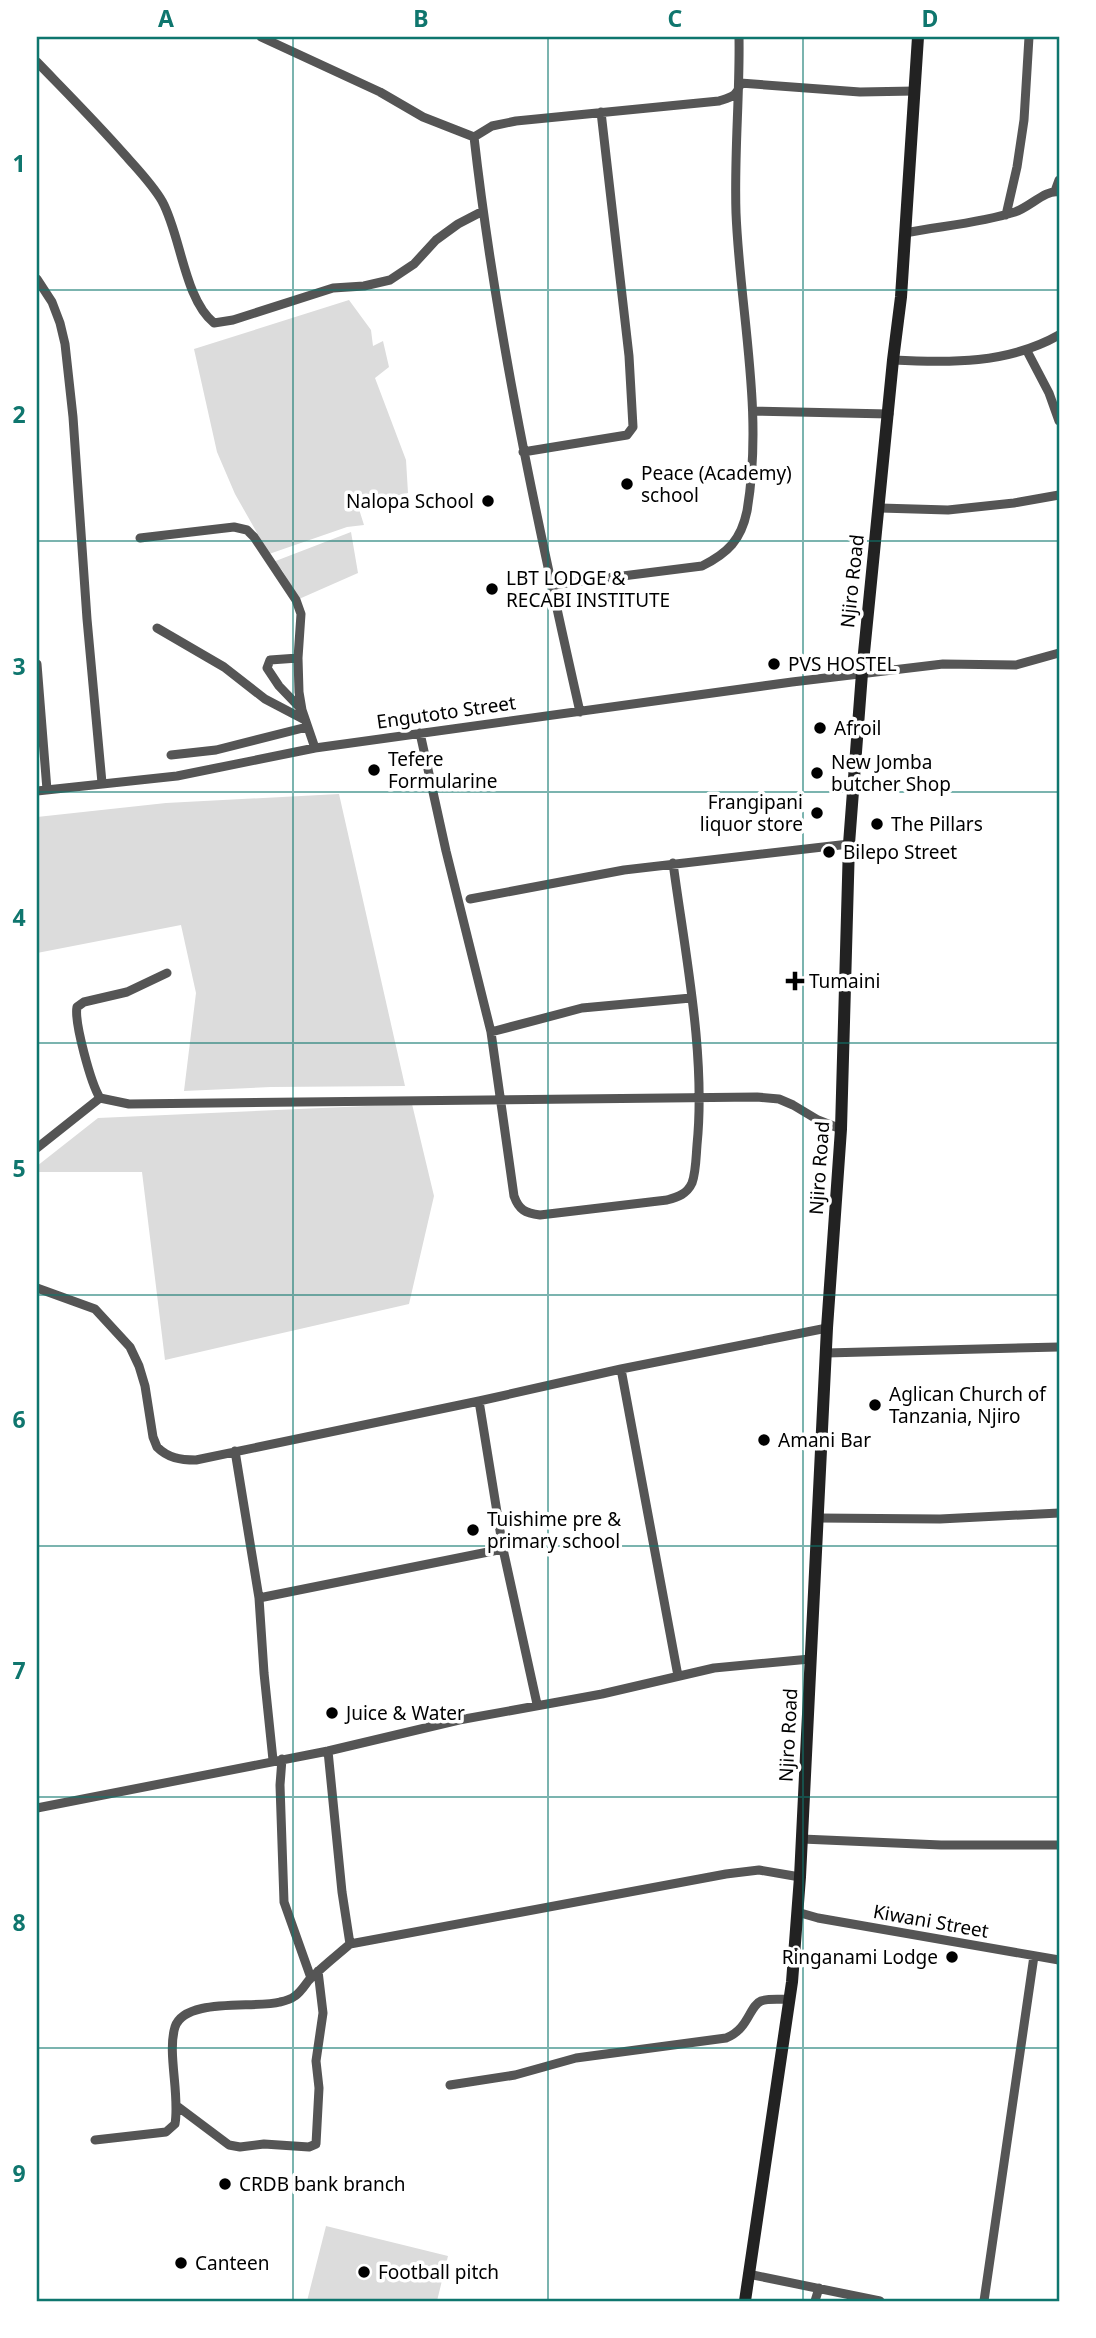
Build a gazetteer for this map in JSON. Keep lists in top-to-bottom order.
{
  "streets": {
    "street": ["Njiro Road", "Engutoto Street", "Kiwani Street"]
  },
  "crossings": [
    ["Njiro Road", "Engutoto Street"],
    ["Njiro Road", "Kiwani Street"]
  ],
  "places": {
    "other": [
      "Peace (Academy) school",
      "Nalopa School",
      "LBT LODGE & RECABI INSTITUTE",
      "PVS HOSTEL",
      "Afroil",
      "Tefere Formularine",
      "New Jomba butcher Shop",
      "Frangipani liquor store",
      "The Pillars",
      "Bilepo Street",
      "Aglican Church of Tanzania, Njiro",
      "Amani Bar",
      "Tuishime pre & primary school",
      "Juice & Water",
      "Ringanami Lodge",
      "CRDB bank branch",
      "Canteen",
      "Football pitch"
    ],
    "health": ["Tumaini"]
  },
  "grid": {
    "columns": [
      "A",
      "B",
      "C",
      "D"
    ],
    "rows": [
      "1",
      "2",
      "3",
      "4",
      "5",
      "6",
      "7",
      "8",
      "9"
    ]
  }
}
